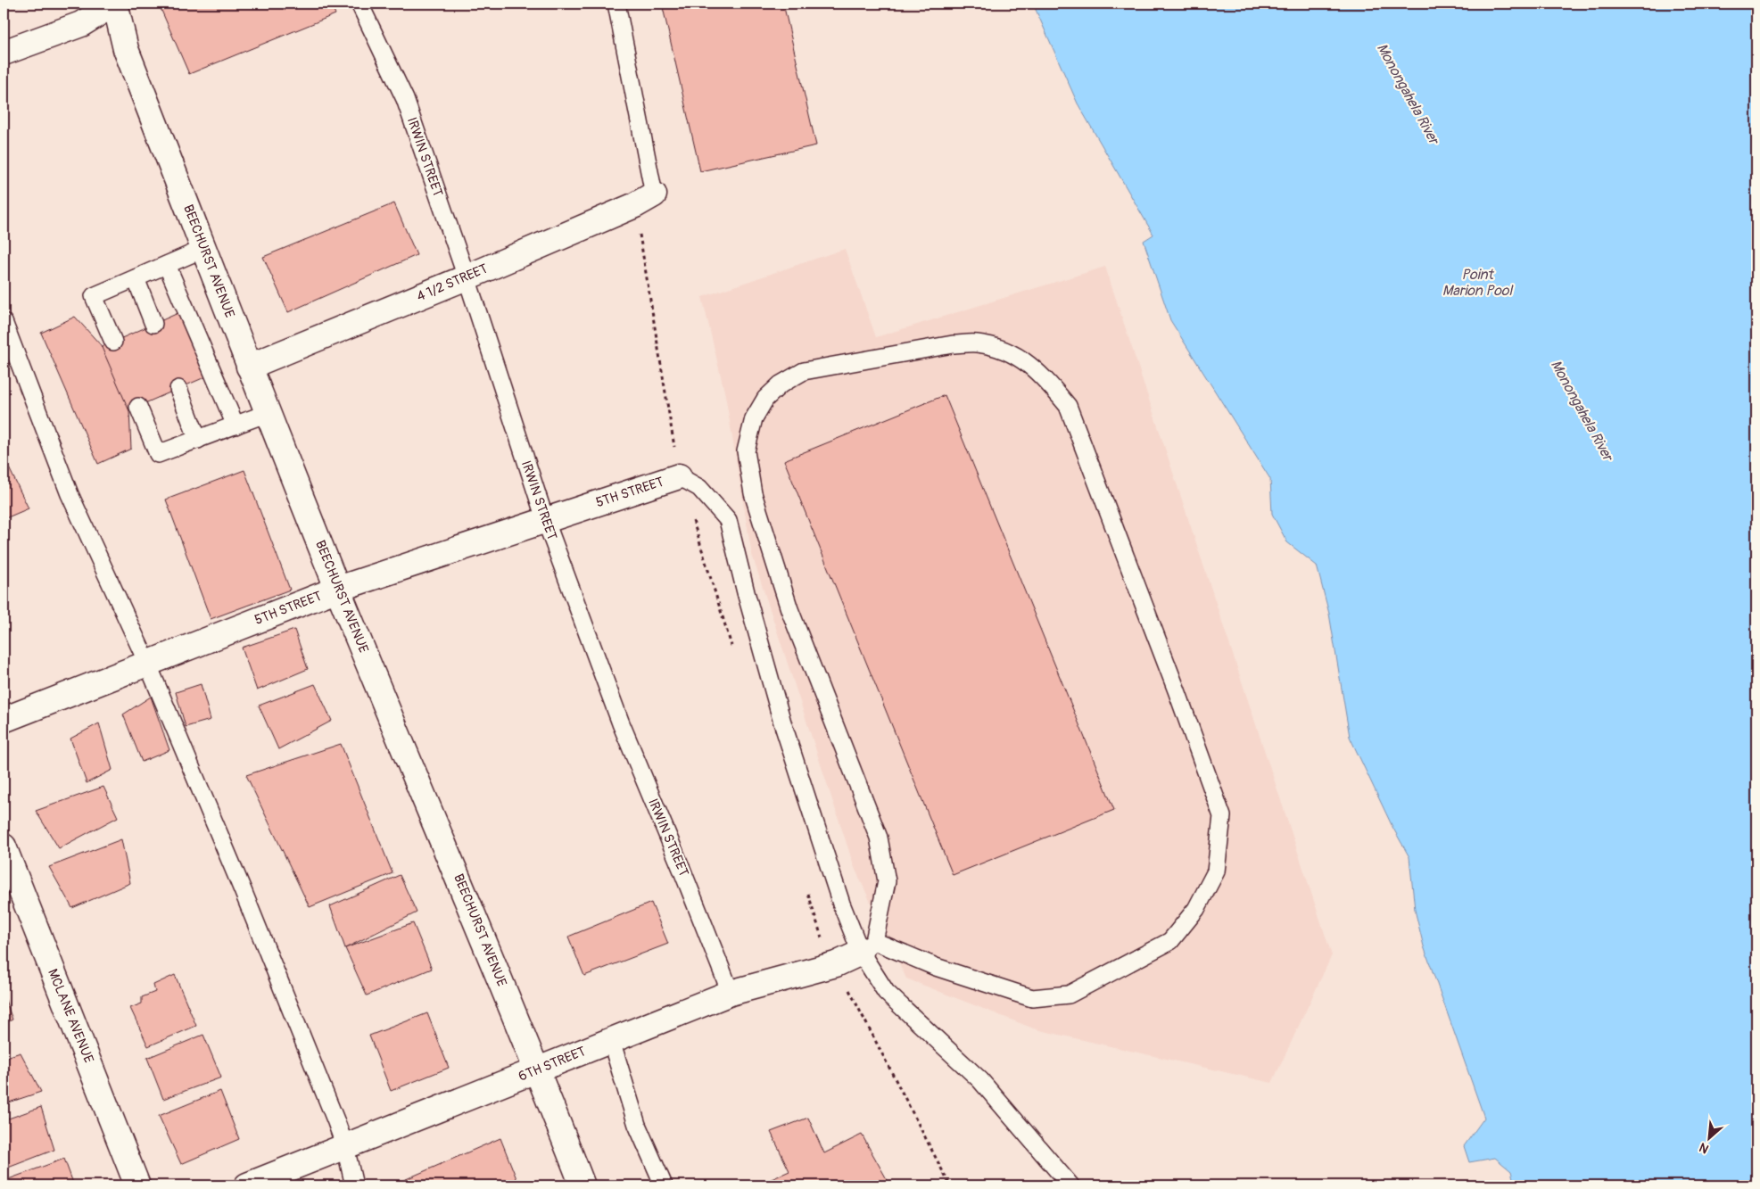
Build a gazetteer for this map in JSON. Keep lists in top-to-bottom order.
{
  "streets": {
    "street": [
      "BEECHURST AVENUE",
      "4 1/2 STREET",
      "5TH STREET",
      "MCLANE AVENUE",
      "6TH STREET"
    ],
    "lane": ["IRWIN STREET"]
  },
  "crossings": [
    ["IRWIN STREET", "4 1/2 STREET"],
    ["IRWIN STREET", "5TH STREET"],
    ["IRWIN STREET", "6TH STREET"],
    ["BEECHURST AVENUE", "4 1/2 STREET"],
    ["BEECHURST AVENUE", "5TH STREET"],
    ["BEECHURST AVENUE", "6TH STREET"]
  ],
  "water": ["Monongahela River", "Point Marion Pool"],
  "north": "bottom left"
}
